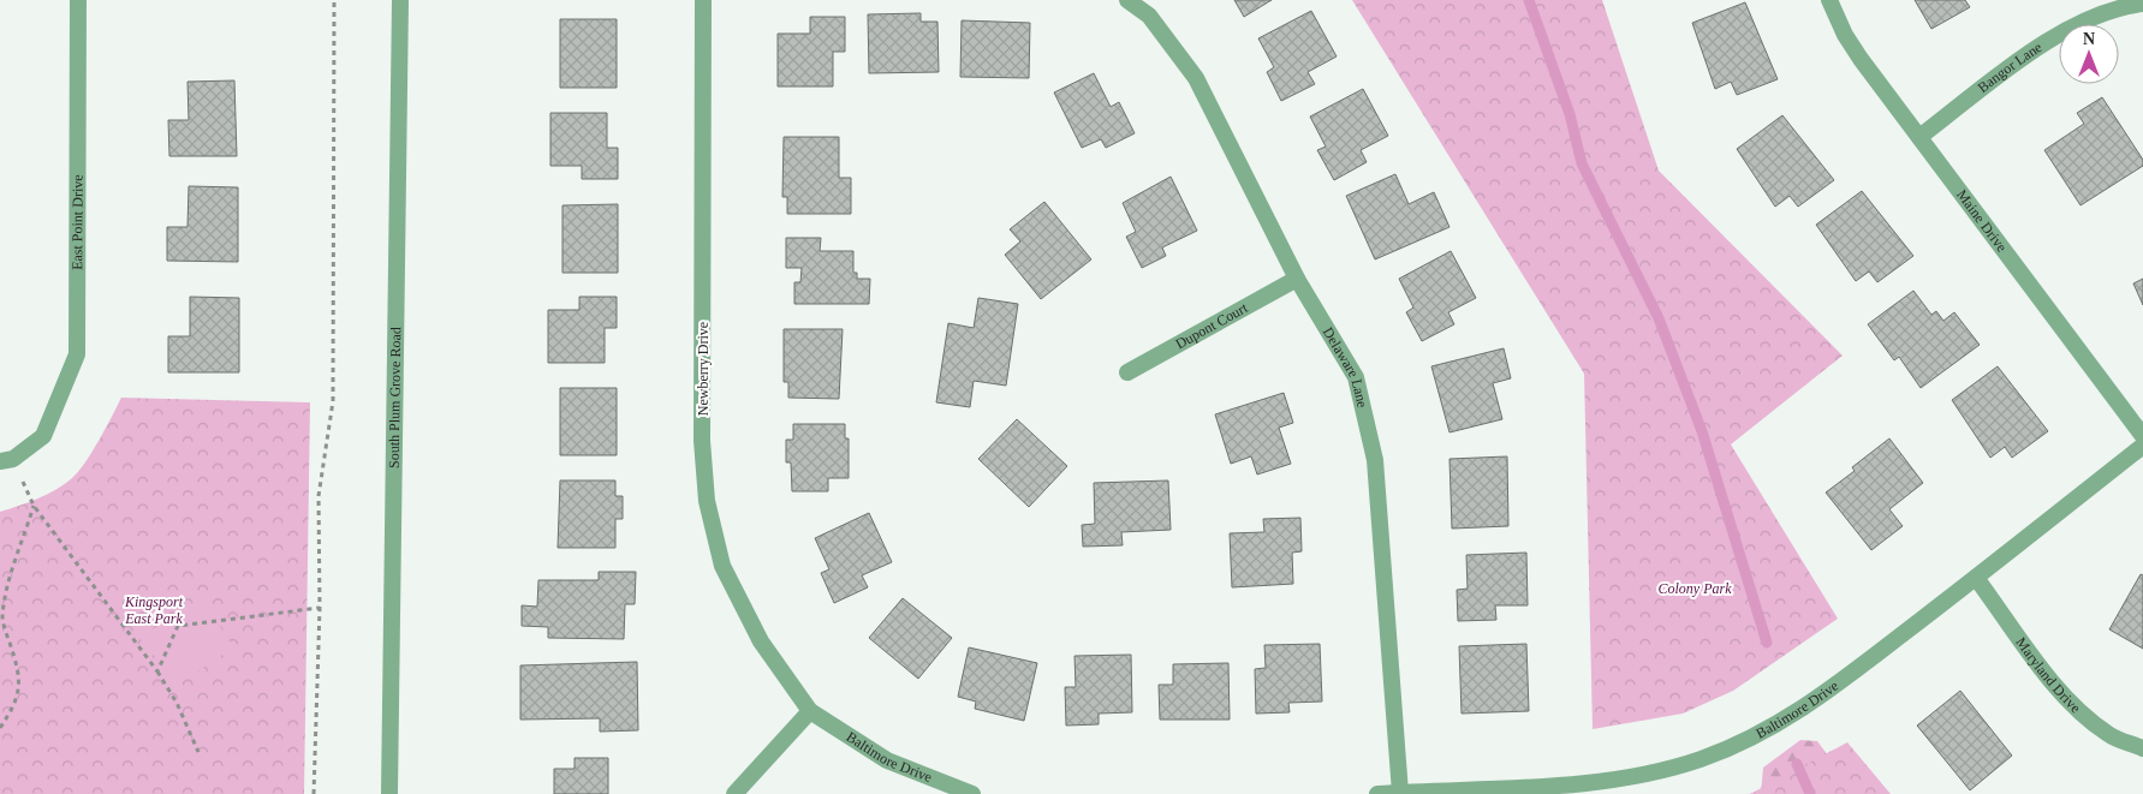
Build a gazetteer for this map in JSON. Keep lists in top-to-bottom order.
{
  "streets": {
    "street": [
      "Bangor Lane",
      "Maine Drive",
      "East Point Drive",
      "Dupont Court",
      "Newberry Drive",
      "Delaware Lane",
      "South Plum Grove Road",
      "Maryland Drive",
      "Baltimore Drive"
    ]
  },
  "crossings": [
    ["Bangor Lane", "Maine Drive"],
    ["Dupont Court", "Delaware Lane"],
    ["Newberry Drive", "Baltimore Drive"],
    ["Delaware Lane", "Baltimore Drive"],
    ["Maryland Drive", "Baltimore Drive"]
  ],
  "parks": ["Colony Park", "Kingsport East Park"],
  "north": "top"
}
